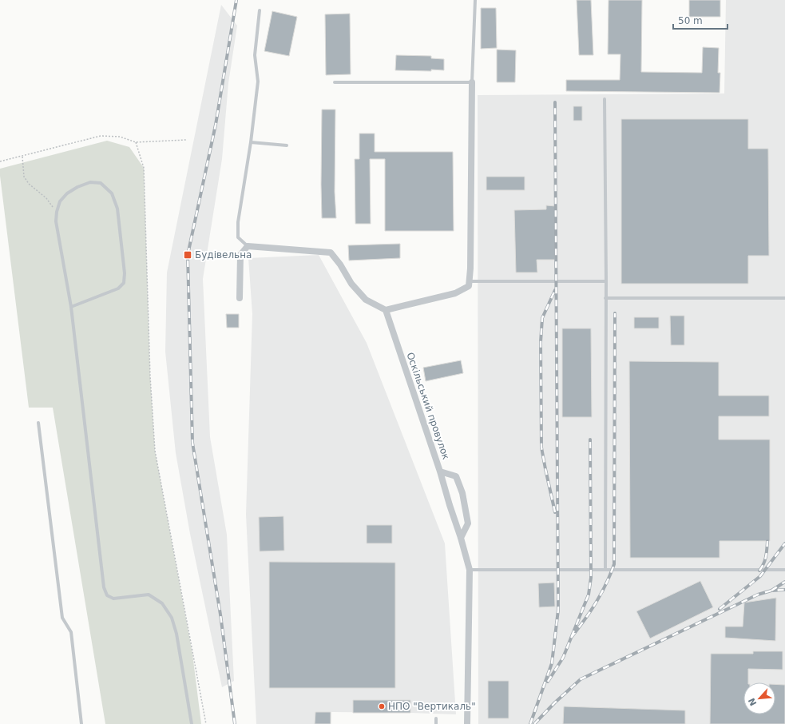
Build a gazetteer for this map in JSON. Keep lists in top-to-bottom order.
{
  "streets": {
    "street": ["Оскільський провулок"]
  },
  "places": {
    "transit": ["Будівельна"],
    "other": ["НПО \"Вертикаль\""]
  },
  "scale_bar": "50 m",
  "north": "bottom left"
}
